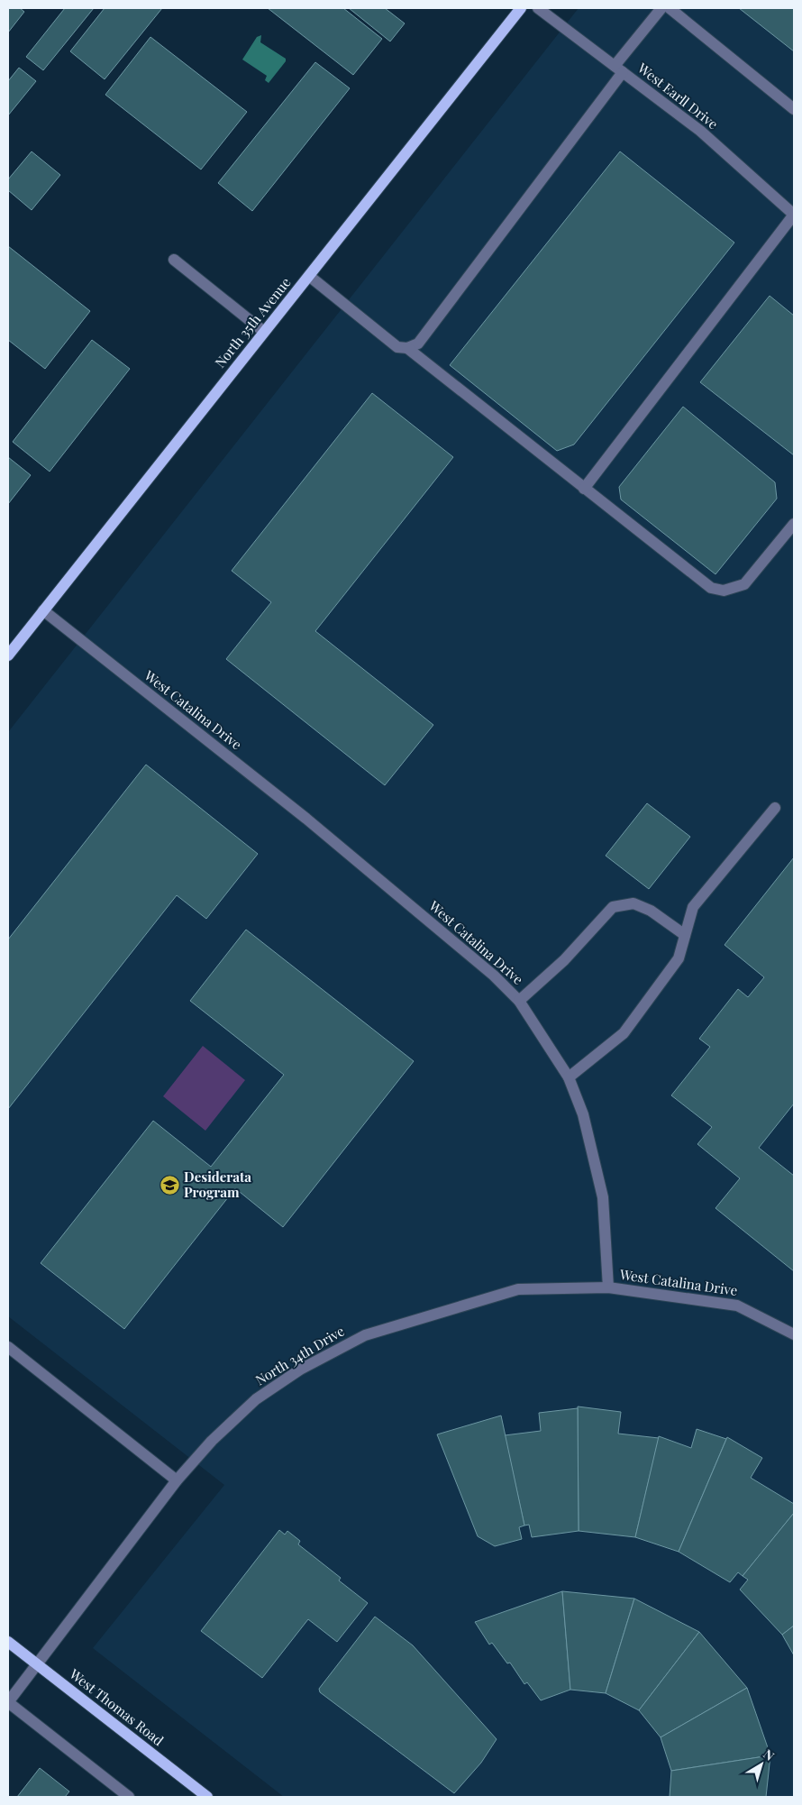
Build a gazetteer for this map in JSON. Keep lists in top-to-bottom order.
{
  "streets": {
    "main road": ["North 35th Avenue", "West Thomas Road"],
    "street": ["West Earll Drive", "West Catalina Drive", "North 34th Drive"]
  },
  "crossings": [
    ["North 35th Avenue", "West Catalina Drive"],
    ["West Catalina Drive", "North 34th Drive"],
    ["North 34th Drive", "West Thomas Road"]
  ],
  "places": {
    "school or university": ["Desiderata Program"]
  },
  "north": "top right"
}
